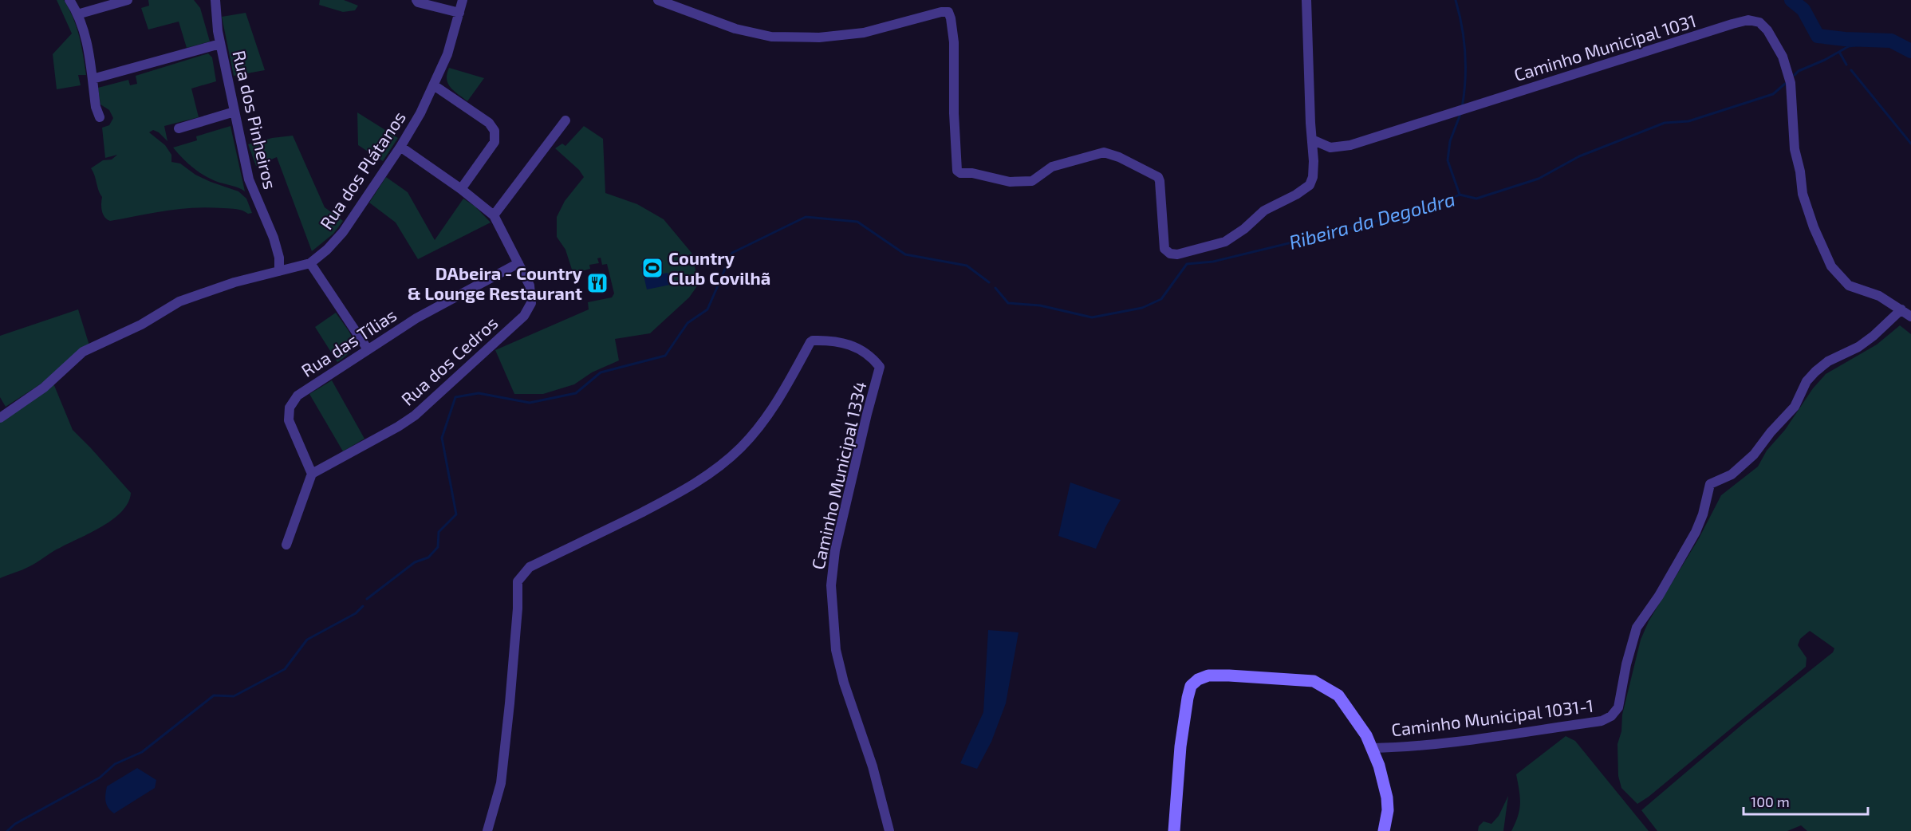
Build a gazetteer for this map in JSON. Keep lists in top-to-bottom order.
{
  "streets": {
    "street": [
      "Caminho Municipal 1031",
      "Rua dos Pinheiros",
      "Rua dos Plátanos",
      "Rua das Tílias",
      "Rua dos Cedros",
      "Caminho Municipal 1334",
      "Caminho Municipal 1031-1"
    ]
  },
  "crossings": [
    ["Caminho Municipal 1031", "Caminho Municipal 1031-1"],
    ["Rua dos Pinheiros", "Rua dos Plátanos"],
    ["Rua dos Plátanos", "Rua dos Cedros"],
    ["Rua das Tílias", "Rua dos Cedros"]
  ],
  "water": ["Ribeira da Degoldra"],
  "places": {
    "sports": ["Country Club Covilhã"],
    "restaurant": ["DAbeira - Country & Lounge Restaurant"]
  },
  "scale_bar": "100 m"
}
